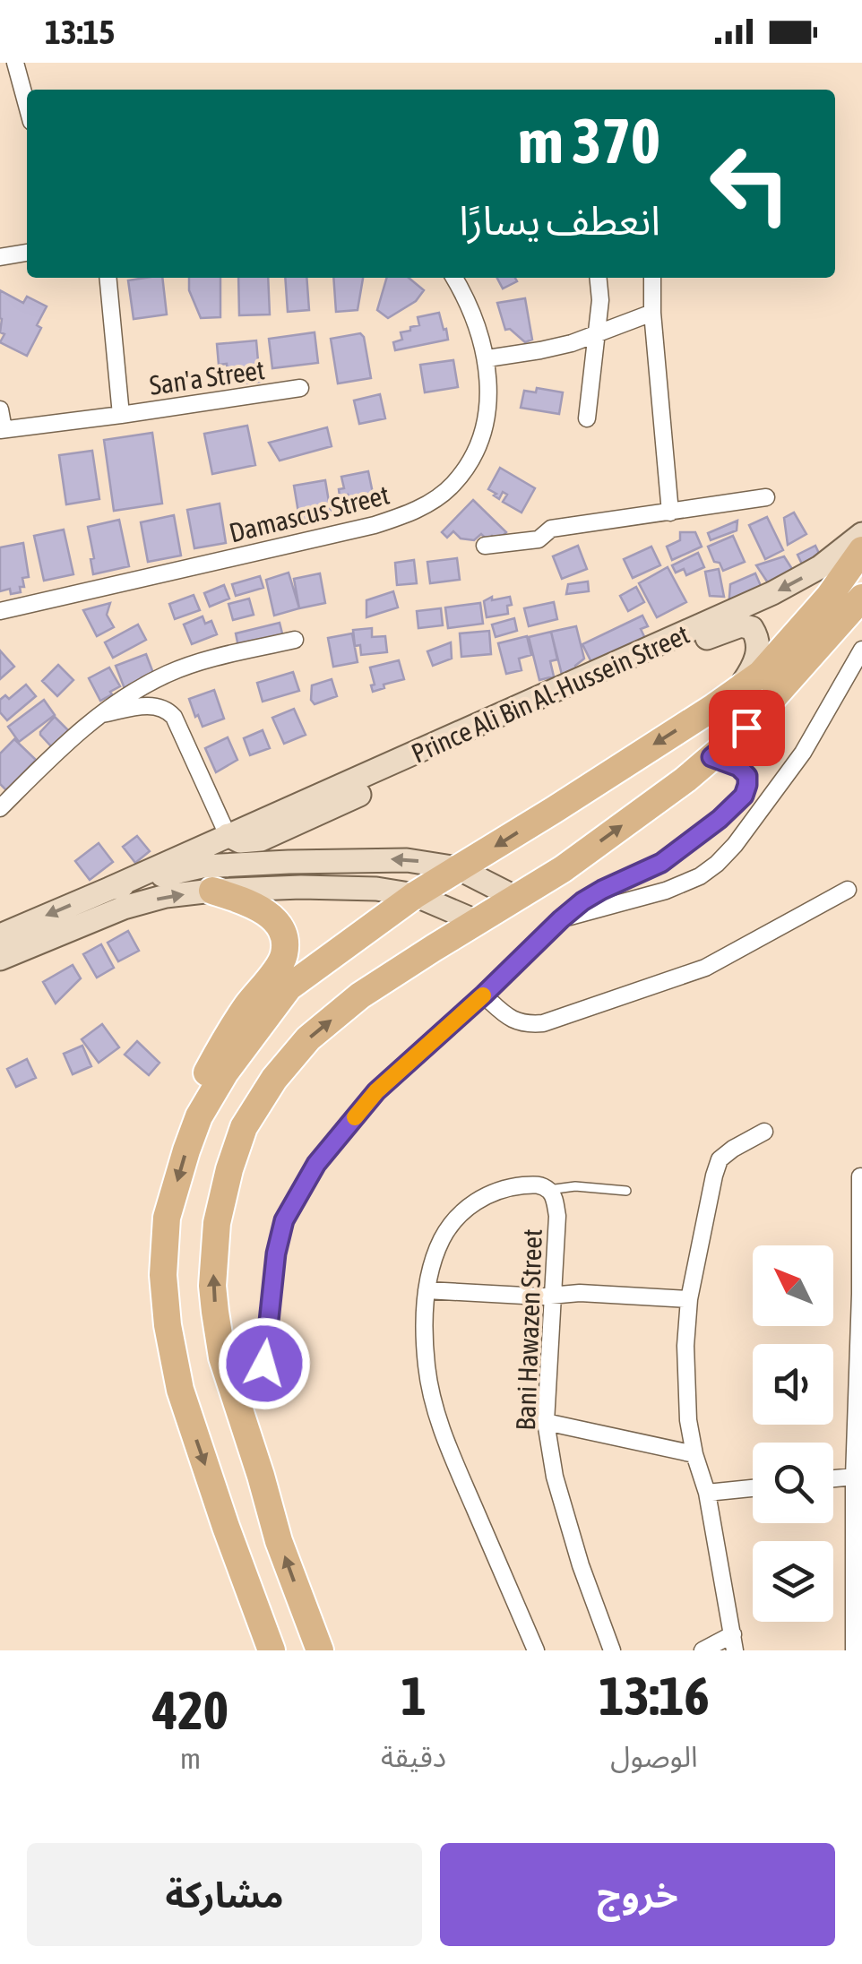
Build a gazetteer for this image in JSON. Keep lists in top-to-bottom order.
{
  "streets": {
    "street": [
      "San'a Street",
      "Damascus Street",
      "Prince Ali Bin Al-Hussein Street",
      "Bani Hawazen Street"
    ]
  },
  "north": "top left",
  "page": {
    "status": "13:15",
    "turn": ["370 m", "انعطف يسارًا"],
    "eta": [
      "13:16",
      "الوصول",
      "1",
      "دقيقة",
      "420",
      "m"
    ],
    "buttons": ["خروج", "مشاركة"]
  }
}
